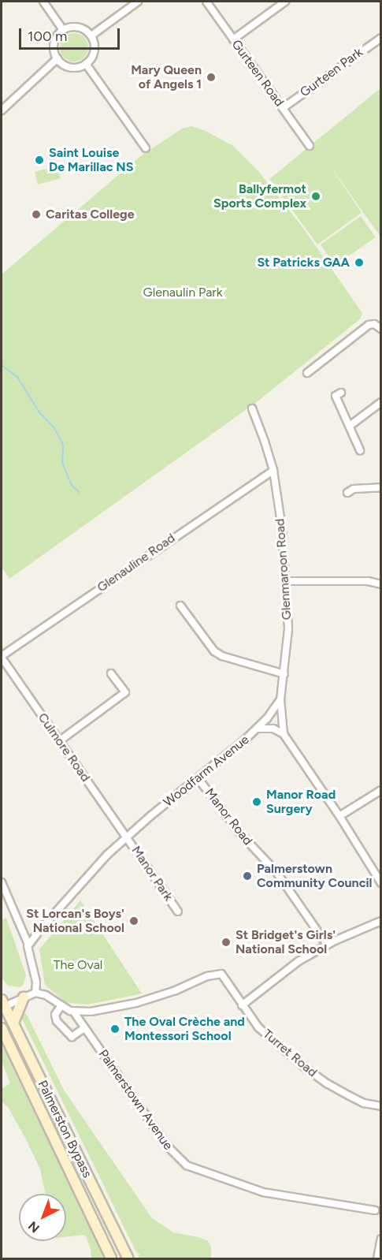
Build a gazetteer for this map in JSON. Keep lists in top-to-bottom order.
{
  "streets": {
    "main road": ["Palmerston Bypass"],
    "street": [
      "Gurteen Park",
      "Gurteen Road",
      "Glenauline Road",
      "Glenmaroon Road",
      "Culmore Road",
      "Woodfarm Avenue",
      "Manor Road",
      "Manor Park",
      "Turret Road",
      "Palmerstown Avenue"
    ]
  },
  "crossings": [
    ["Gurteen Park", "Gurteen Road"],
    ["Glenauline Road", "Glenmaroon Road"],
    ["Glenauline Road", "Culmore Road"],
    ["Glenmaroon Road", "Woodfarm Avenue"],
    ["Culmore Road", "Woodfarm Avenue"],
    ["Culmore Road", "Manor Park"],
    ["Woodfarm Avenue", "Manor Road"],
    ["Woodfarm Avenue", "Manor Park"],
    ["Turret Road", "Palmerstown Avenue"]
  ],
  "parks": ["Glenaulin Park", "The Oval"],
  "places": [
    "Mary Queen of Angels 1",
    "Saint Louise De Marillac NS",
    "Ballyfermot Sports Complex",
    "Caritas College",
    "St Patricks GAA",
    "Manor Road Surgery",
    "Palmerstown Community Council",
    "St Lorcan's Boys' National School",
    "St Bridget's Girls' National School",
    "The Oval Crèche and Montessori School"
  ],
  "scale_bar": "100 m",
  "north": "bottom left"
}
